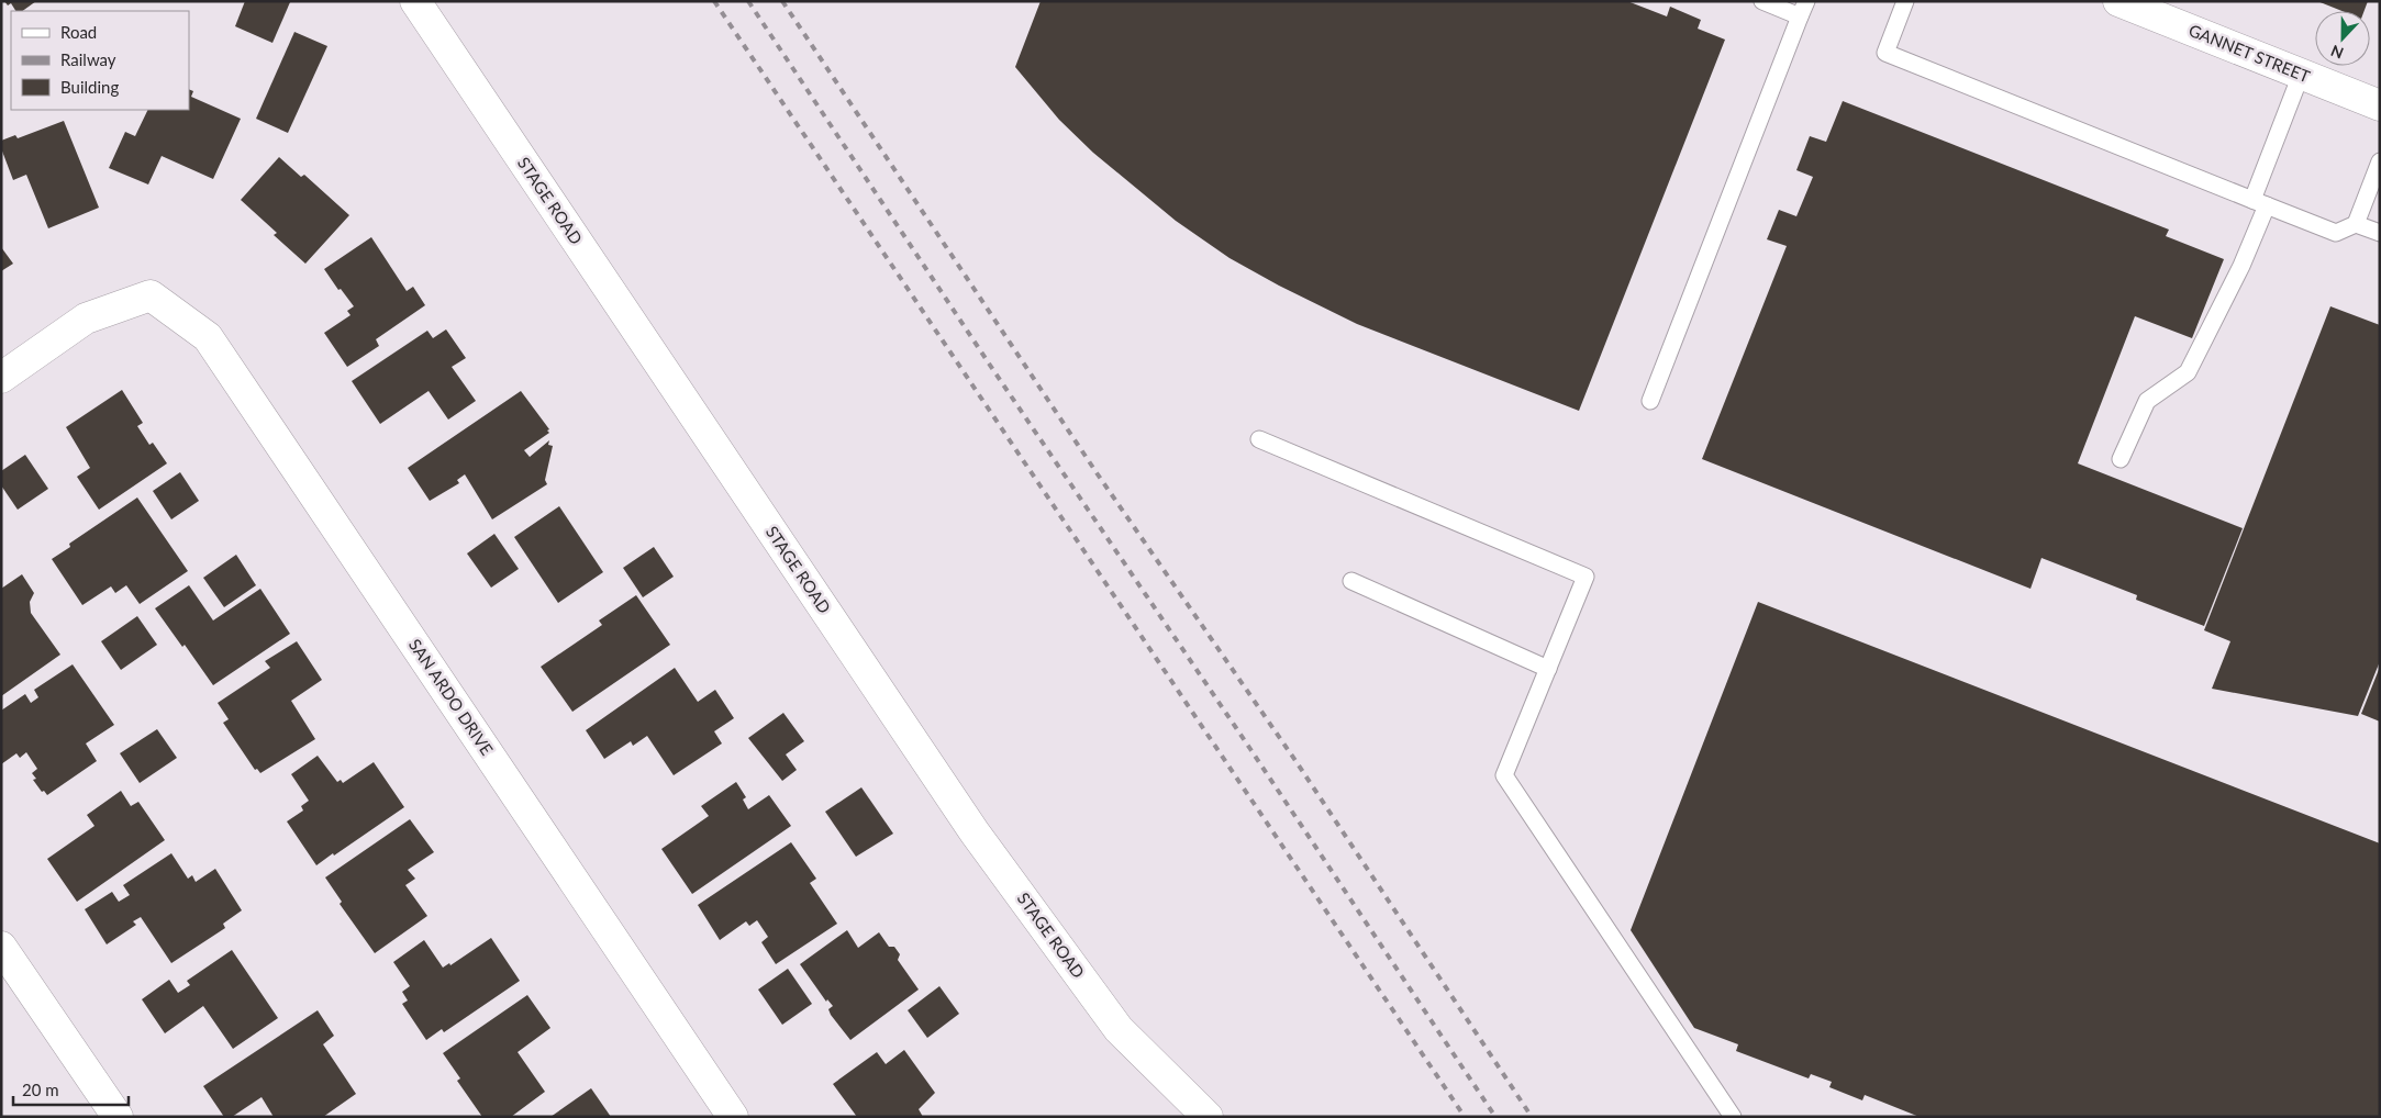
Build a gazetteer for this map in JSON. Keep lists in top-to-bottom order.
{
  "streets": {
    "street": ["GANNET STREET", "STAGE ROAD", "SAN ARDO DRIVE"]
  },
  "legend": ["Road", "Railway", "Building"],
  "scale_bar": "20 m",
  "north": "bottom"
}
